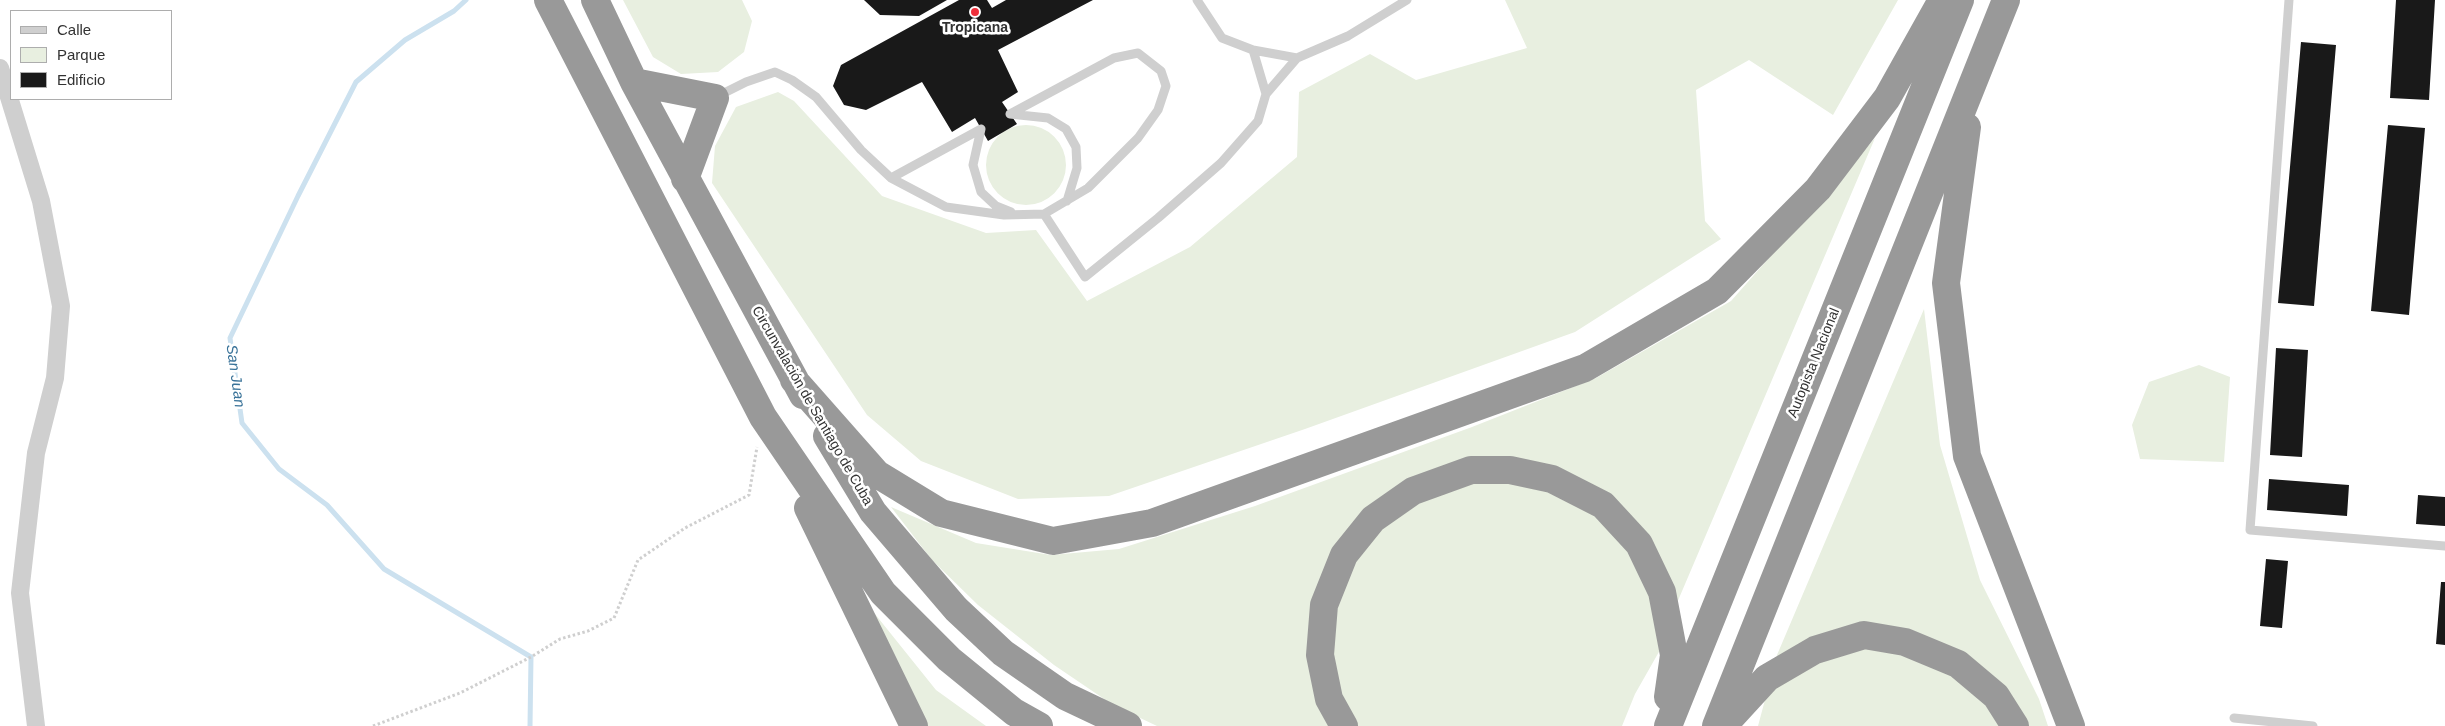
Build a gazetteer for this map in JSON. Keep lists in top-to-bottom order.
{
  "streets": {
    "highway": ["Autopista Nacional", "Circunvalación de Santiago de Cuba"]
  },
  "water": ["San Juan"],
  "places": ["Tropicana"],
  "legend": ["Calle", "Parque", "Edificio"]
}
